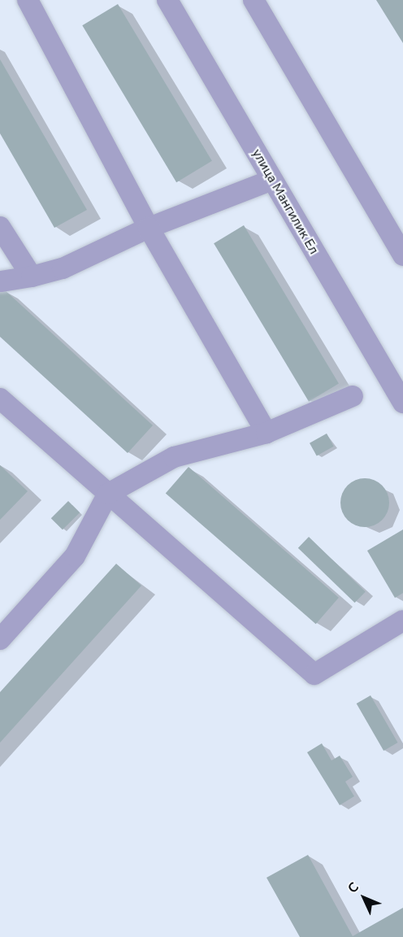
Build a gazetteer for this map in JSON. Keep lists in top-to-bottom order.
{
  "streets": {
    "street": ["улица Мангилик Ел"]
  },
  "north": "top left"
}
